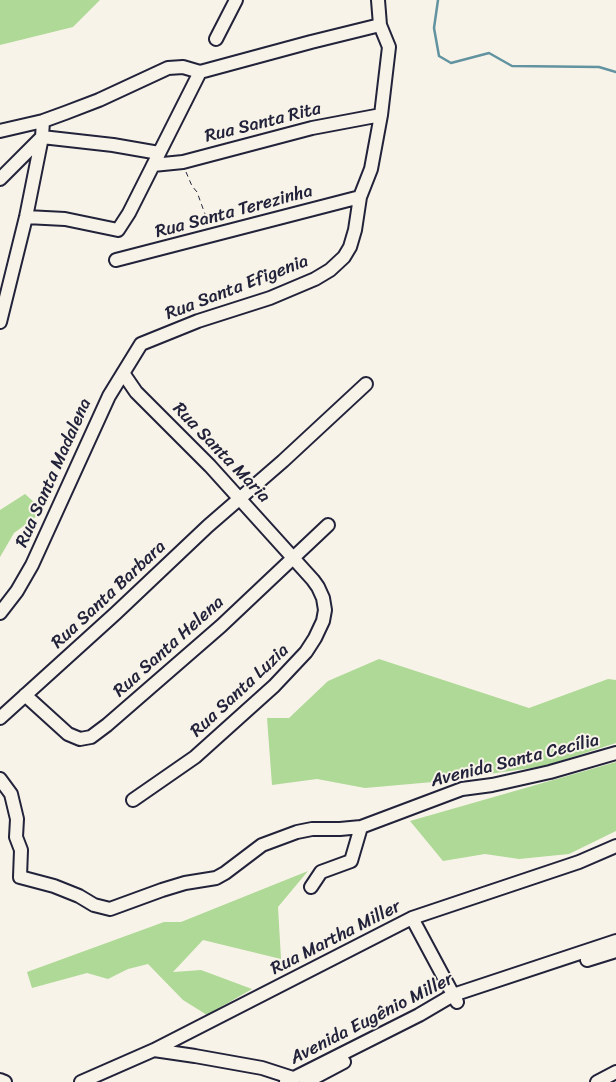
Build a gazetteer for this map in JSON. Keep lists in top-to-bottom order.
{
  "streets": {
    "street": [
      "Rua Santa Rita",
      "Rua Santa Terezinha",
      "Rua Santa Efigenia",
      "Rua Santa Maria",
      "Rua Santa Madalena",
      "Rua Santa Barbara",
      "Rua Santa Helena",
      "Rua Santa Luzia",
      "Avenida Santa Cecília",
      "Rua Martha Miller",
      "Avenida Eugênio Miller"
    ]
  },
  "crossings": [
    ["Rua Santa Rita", "Rua Santa Efigenia"],
    ["Rua Santa Terezinha", "Rua Santa Efigenia"],
    ["Rua Santa Efigenia", "Rua Santa Maria"],
    ["Rua Santa Efigenia", "Rua Santa Madalena"],
    ["Rua Santa Maria", "Rua Santa Madalena"],
    ["Rua Santa Maria", "Rua Santa Barbara"],
    ["Rua Santa Maria", "Rua Santa Helena"],
    ["Rua Santa Maria", "Rua Santa Luzia"],
    ["Rua Santa Barbara", "Rua Santa Helena"],
    ["Rua Santa Helena", "Rua Santa Luzia"]
  ]
}
